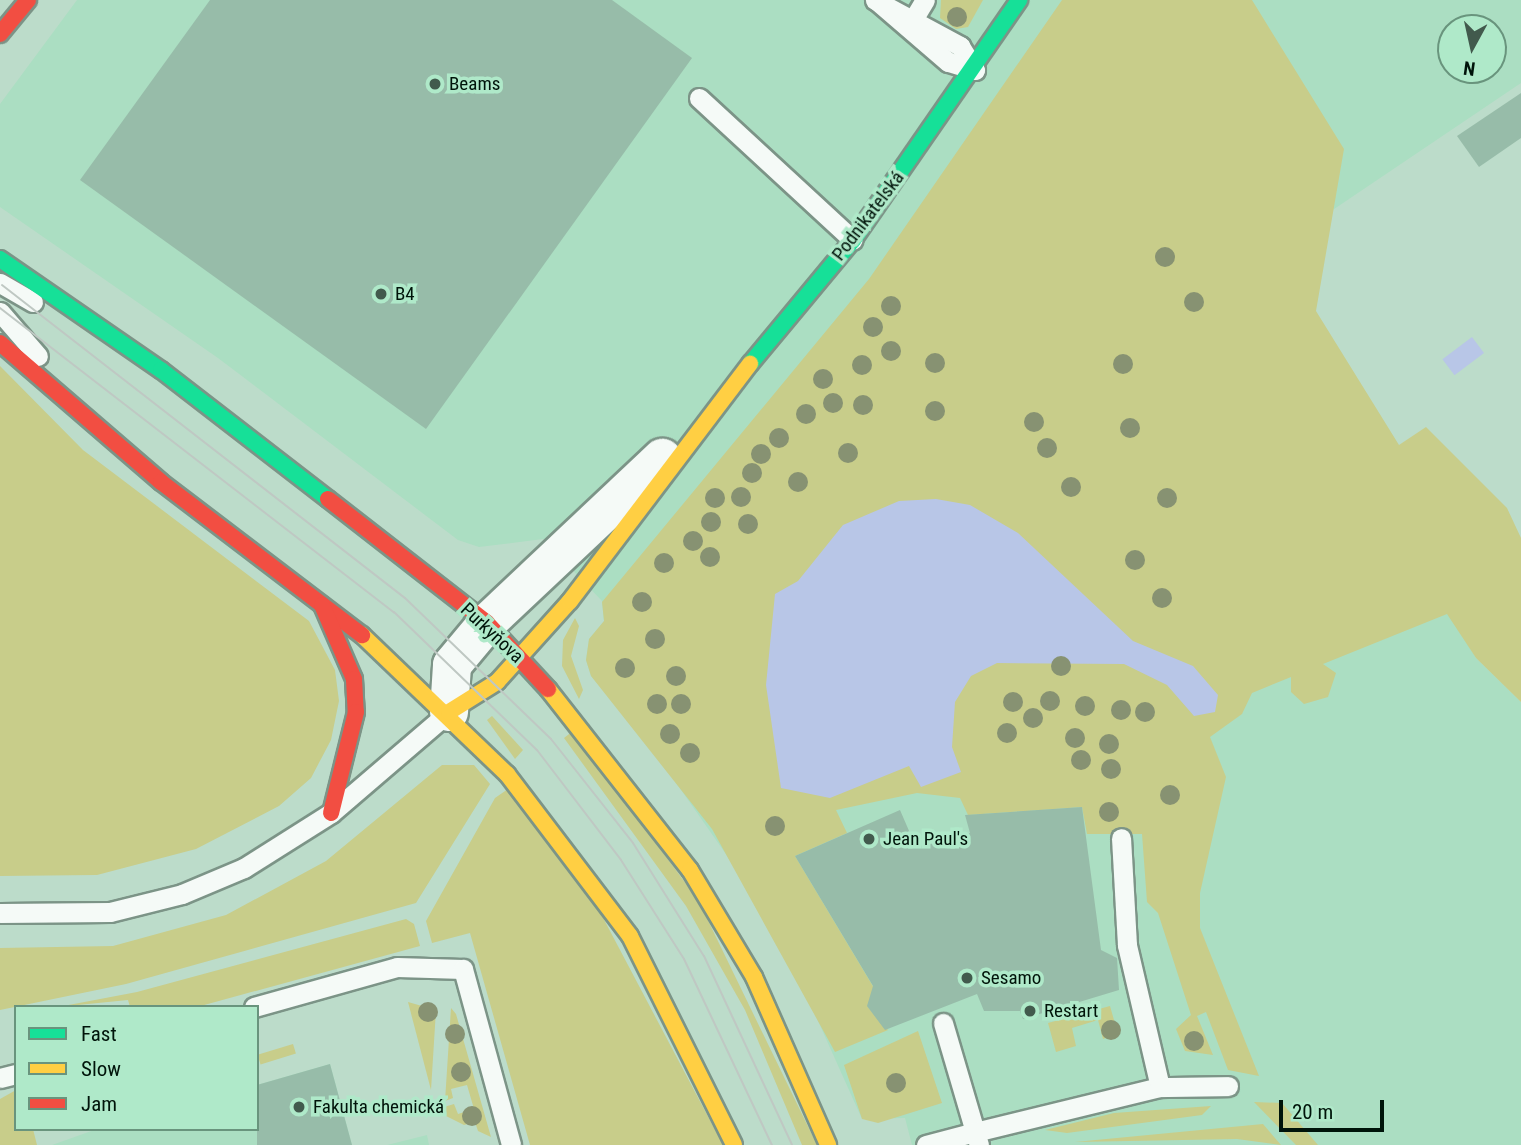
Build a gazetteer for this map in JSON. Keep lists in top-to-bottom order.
{
  "streets": {
    "main road": ["Podnikatelská", "Purkyňova"]
  },
  "crossings": [
    ["Podnikatelská", "Purkyňova"]
  ],
  "places": [
    "Beams",
    "B4",
    "Jean Paul's",
    "Sesamo",
    "Restart",
    "Fakulta chemická"
  ],
  "legend": ["Fast", "Slow", "Jam"],
  "scale_bar": "20 m",
  "north": "bottom"
}
